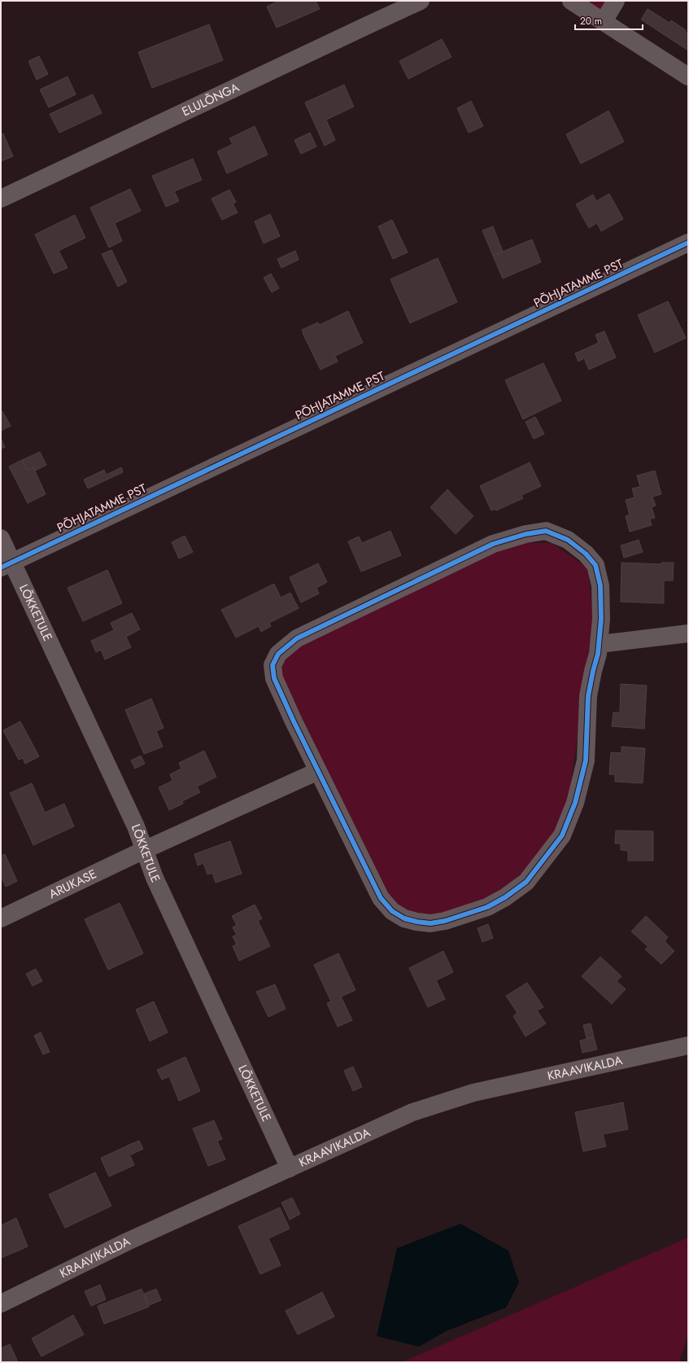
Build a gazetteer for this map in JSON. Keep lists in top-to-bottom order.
{
  "streets": {
    "street": [
      "ELULÕNGA",
      "PÕHJATAMME PST",
      "LÕKKETULE",
      "ARUKASE",
      "KRAAVIKALDA"
    ]
  },
  "crossings": [
    ["PÕHJATAMME PST", "LÕKKETULE"],
    ["LÕKKETULE", "ARUKASE"],
    ["LÕKKETULE", "KRAAVIKALDA"]
  ],
  "scale_bar": "20 m"
}
